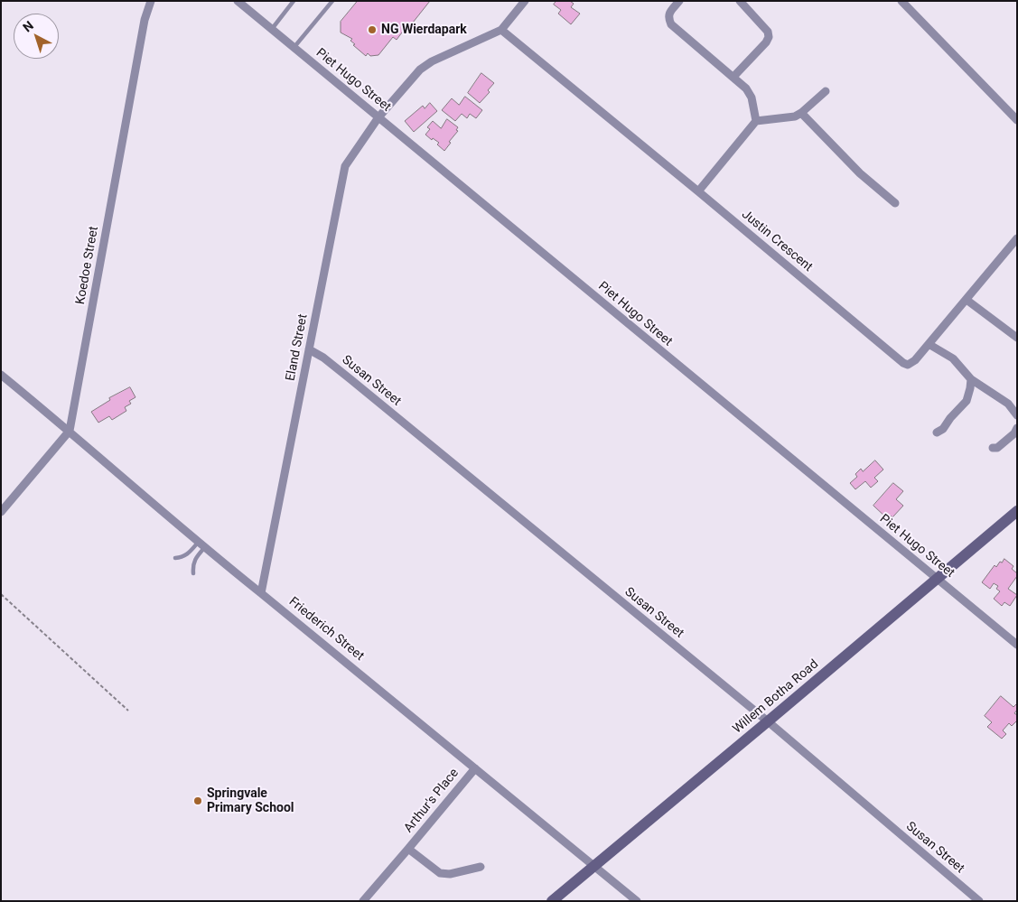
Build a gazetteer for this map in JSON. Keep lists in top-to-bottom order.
{
  "streets": {
    "street": [
      "Piet Hugo Street",
      "Justin Crescent",
      "Koedoe Street",
      "Eland Street",
      "Susan Street",
      "Friederich Street",
      "Willem Botha Road",
      "Arthur's Place"
    ]
  },
  "crossings": [
    ["Piet Hugo Street", "Eland Street"],
    ["Piet Hugo Street", "Willem Botha Road"],
    ["Justin Crescent", "Eland Street"],
    ["Koedoe Street", "Friederich Street"],
    ["Eland Street", "Susan Street"],
    ["Eland Street", "Friederich Street"],
    ["Susan Street", "Willem Botha Road"],
    ["Friederich Street", "Willem Botha Road"],
    ["Friederich Street", "Arthur's Place"]
  ],
  "places": ["NG Wierdapark", "Springvale Primary School"],
  "north": "top left"
}
